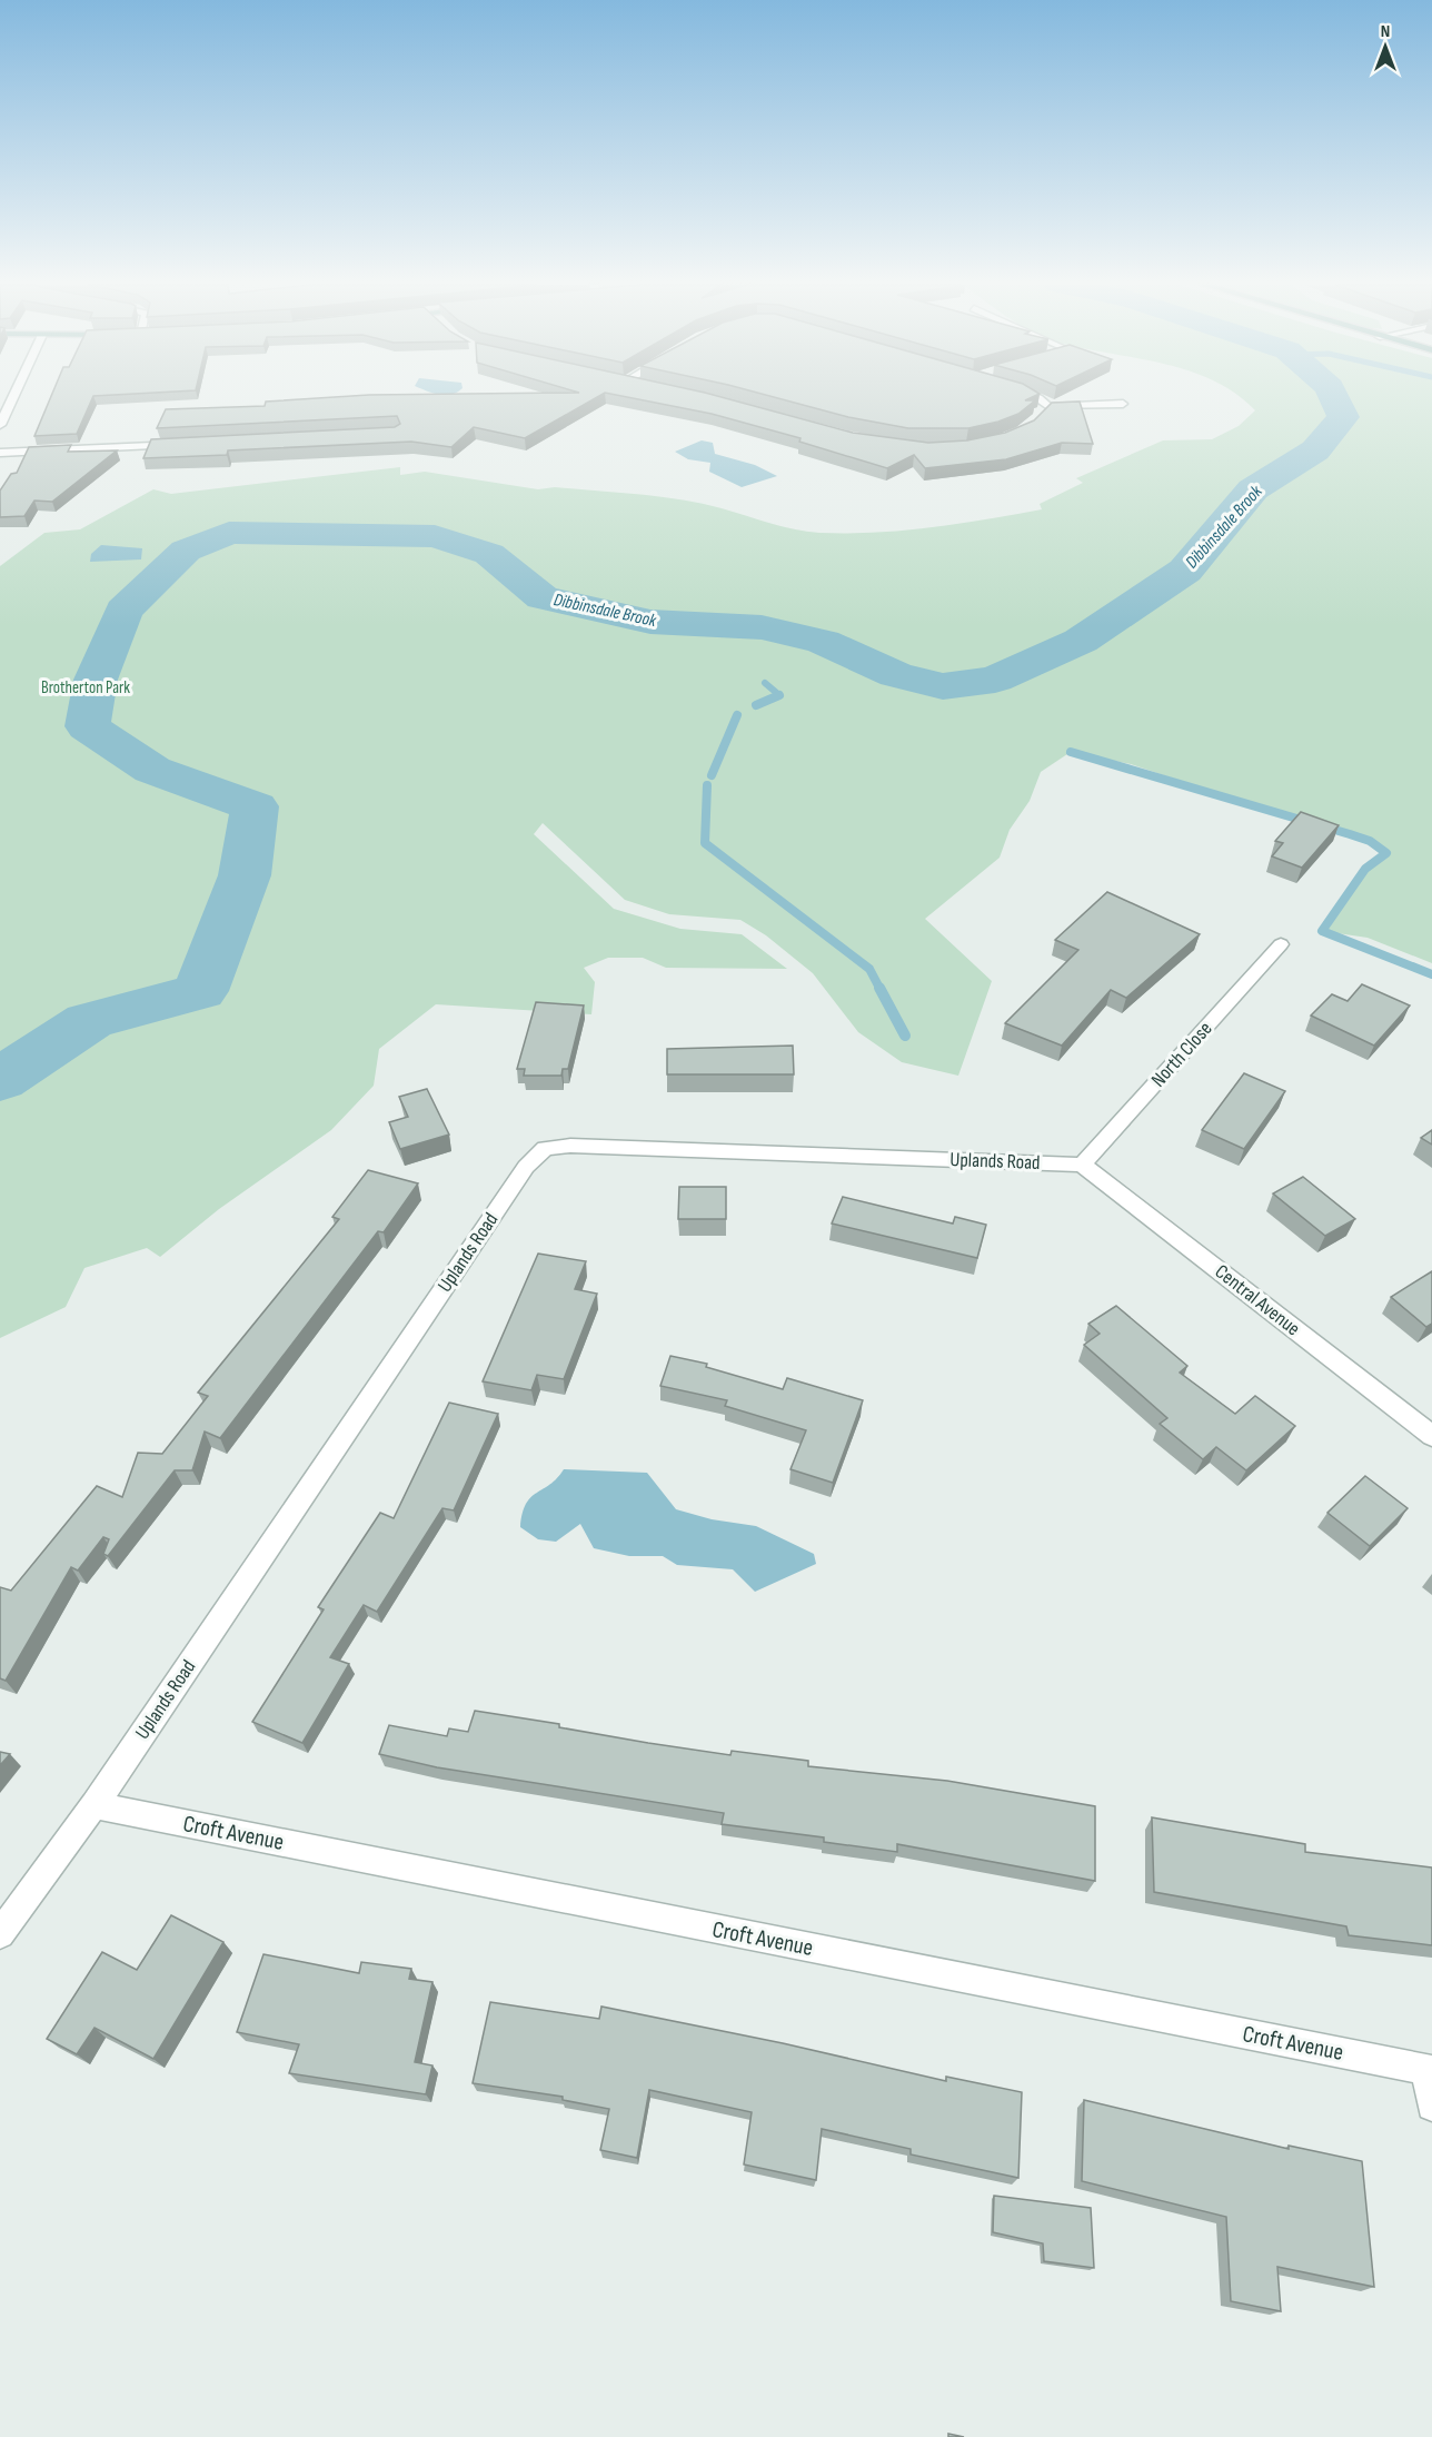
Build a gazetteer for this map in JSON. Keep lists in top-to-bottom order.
{
  "streets": {
    "street": [
      "North Close",
      "Uplands Road",
      "Central Avenue",
      "Croft Avenue"
    ]
  },
  "crossings": [
    ["North Close", "Uplands Road"],
    ["North Close", "Central Avenue"],
    ["Uplands Road", "Central Avenue"],
    ["Uplands Road", "Croft Avenue"]
  ],
  "water": ["Dibbinsdale Brook"],
  "parks": ["Brotherton Park"],
  "north": "top"
}
